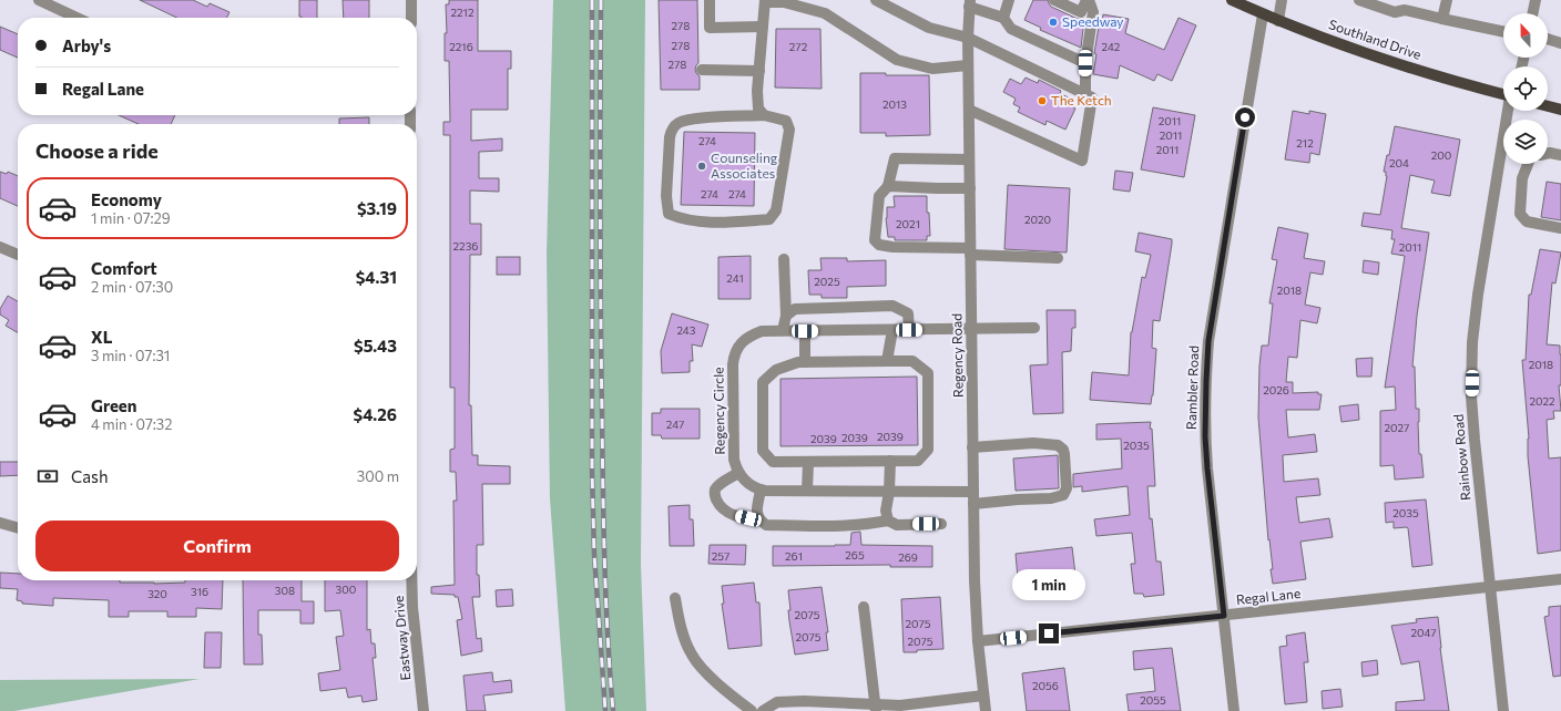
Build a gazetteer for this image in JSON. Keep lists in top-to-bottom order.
{
  "streets": {
    "main road": ["Southland Drive"],
    "street": [
      "Regency Road",
      "Rambler Road",
      "Regency Circle",
      "Rainbow Road",
      "Regal Lane",
      "Eastway Drive"
    ]
  },
  "crossings": [
    ["Southland Drive", "Rambler Road"],
    ["Regency Road", "Regency Circle"],
    ["Regency Road", "Regal Lane"],
    ["Rambler Road", "Regal Lane"],
    ["Rainbow Road", "Regal Lane"]
  ],
  "places": ["Speedway", "The Ketch", "Counseling Associates"],
  "house_numbers": [
    "2212",
    "278",
    "278",
    "2216",
    "272",
    "242",
    "278",
    "2013",
    "2011",
    "2011",
    "274",
    "212",
    "2011",
    "200",
    "204",
    "274",
    "274",
    "2020",
    "2021",
    "2236",
    "2011",
    "241",
    "2025",
    "2018",
    "243",
    "2018",
    "2026",
    "2022",
    "247",
    "2027",
    "2039",
    "2039",
    "2039",
    "2035",
    "2035",
    "265",
    "257",
    "261",
    "269",
    "300",
    "308",
    "316",
    "320",
    "2075",
    "2075",
    "2047",
    "2075",
    "2075",
    "2056",
    "2055"
  ],
  "north": "top",
  "page": {
    "banner": ["Arby's", "Regal Lane"],
    "heading": "Choose a ride",
    "list": [
      {
        "name": "Economy",
        "note": "1 min · 07:29",
        "value": "$3.19"
      },
      {
        "name": "Comfort",
        "note": "2 min · 07:30",
        "value": "$4.31"
      },
      {
        "name": "XL",
        "note": "3 min · 07:31",
        "value": "$5.43"
      },
      {
        "name": "Green",
        "note": "4 min · 07:32",
        "value": "$4.26"
      }
    ],
    "pay": ["Cash", "300 m"],
    "buttons": "Confirm",
    "bubble": "1 min"
  }
}
